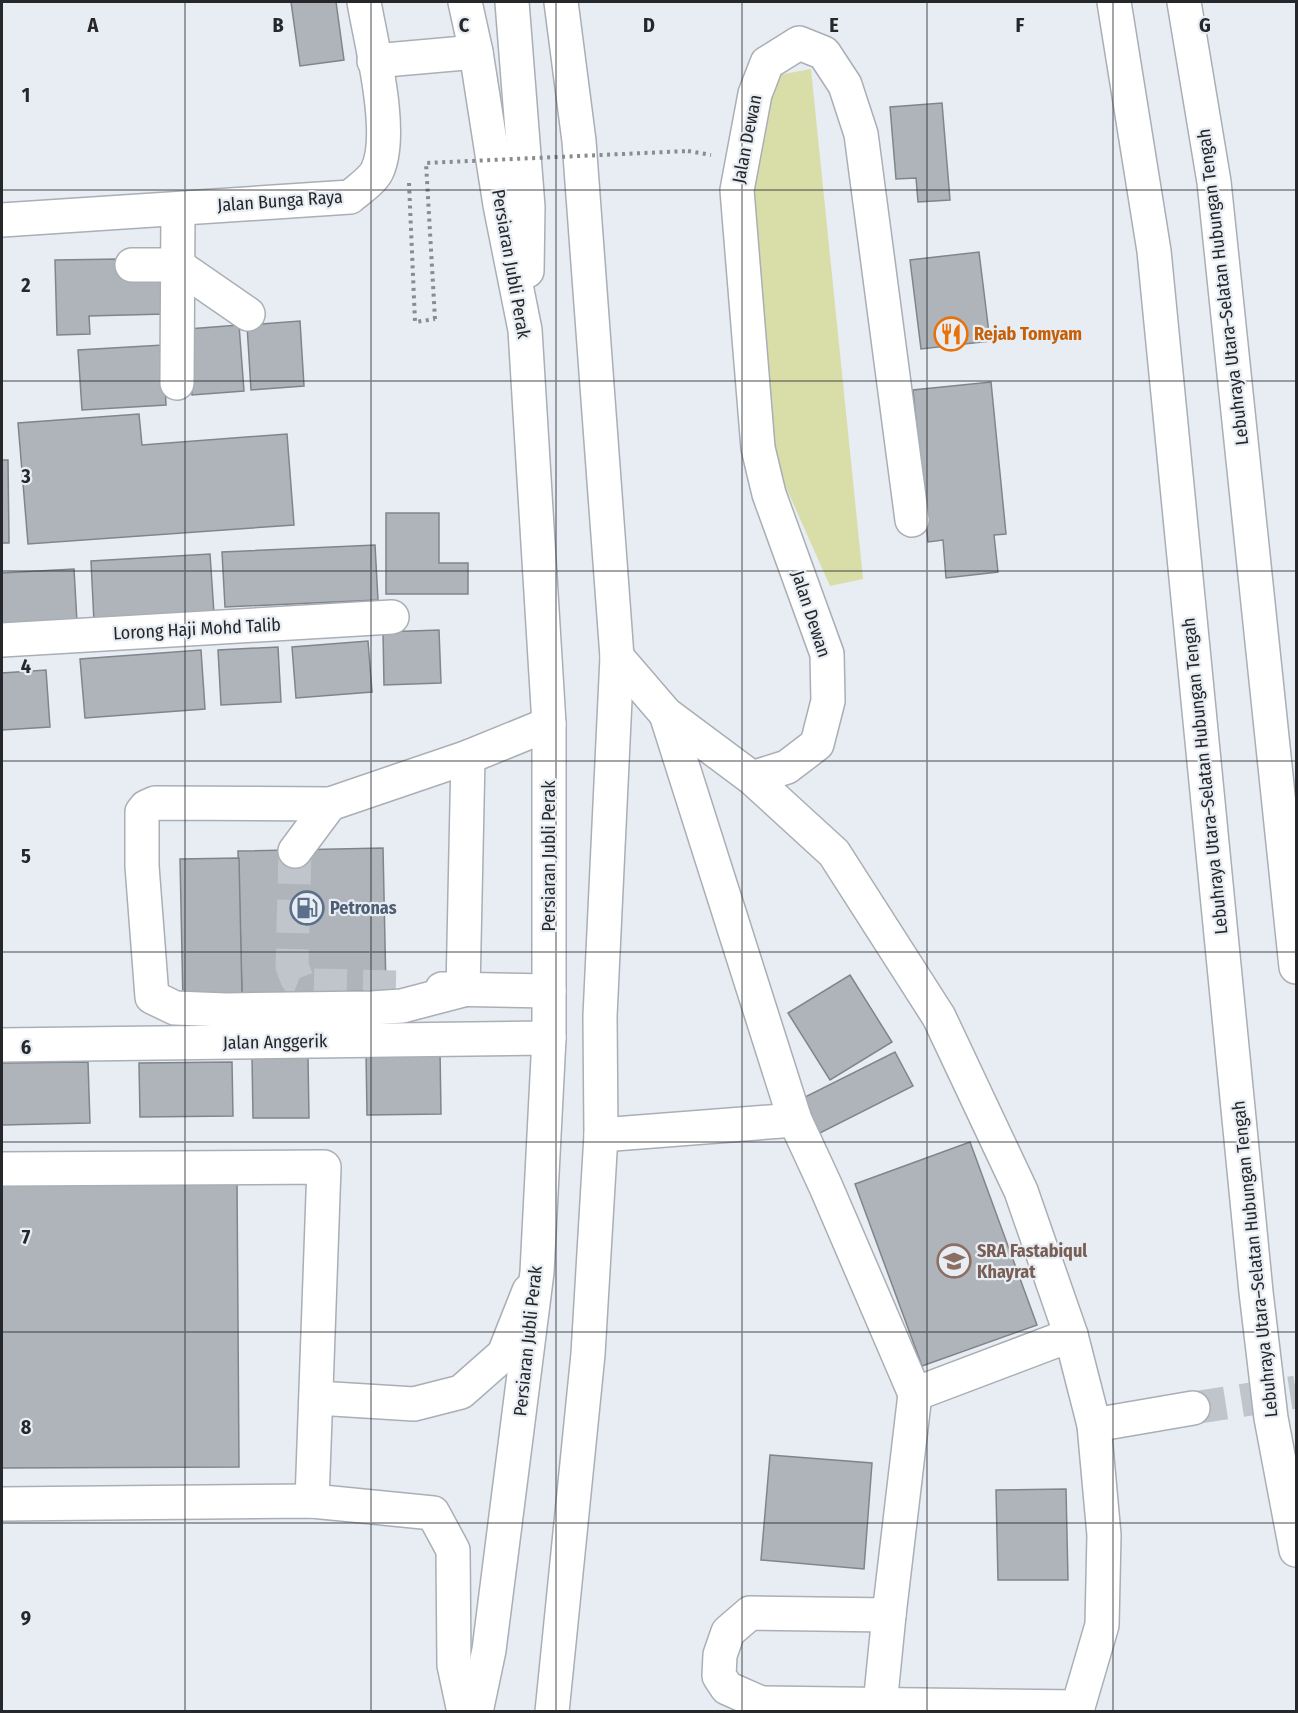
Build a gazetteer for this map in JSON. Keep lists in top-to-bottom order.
{
  "streets": {
    "main road": [
      "Jalan Dewan",
      "Jalan Bunga Raya",
      "Persiaran Jubli Perak",
      "Lebuhraya Utara–Selatan Hubungan Tengah",
      "Lorong Haji Mohd Talib",
      "Jalan Anggerik"
    ]
  },
  "crossings": [
    ["Persiaran Jubli Perak", "Jalan Anggerik"]
  ],
  "places": {
    "restaurant": ["Rejab Tomyam"],
    "fuel station": ["Petronas"],
    "school or university": ["SRA Fastabiqul Khayrat"]
  },
  "grid": {
    "columns": [
      "A",
      "B",
      "C",
      "D",
      "E",
      "F",
      "G"
    ],
    "rows": [
      "1",
      "2",
      "3",
      "4",
      "5",
      "6",
      "7",
      "8",
      "9"
    ]
  }
}
